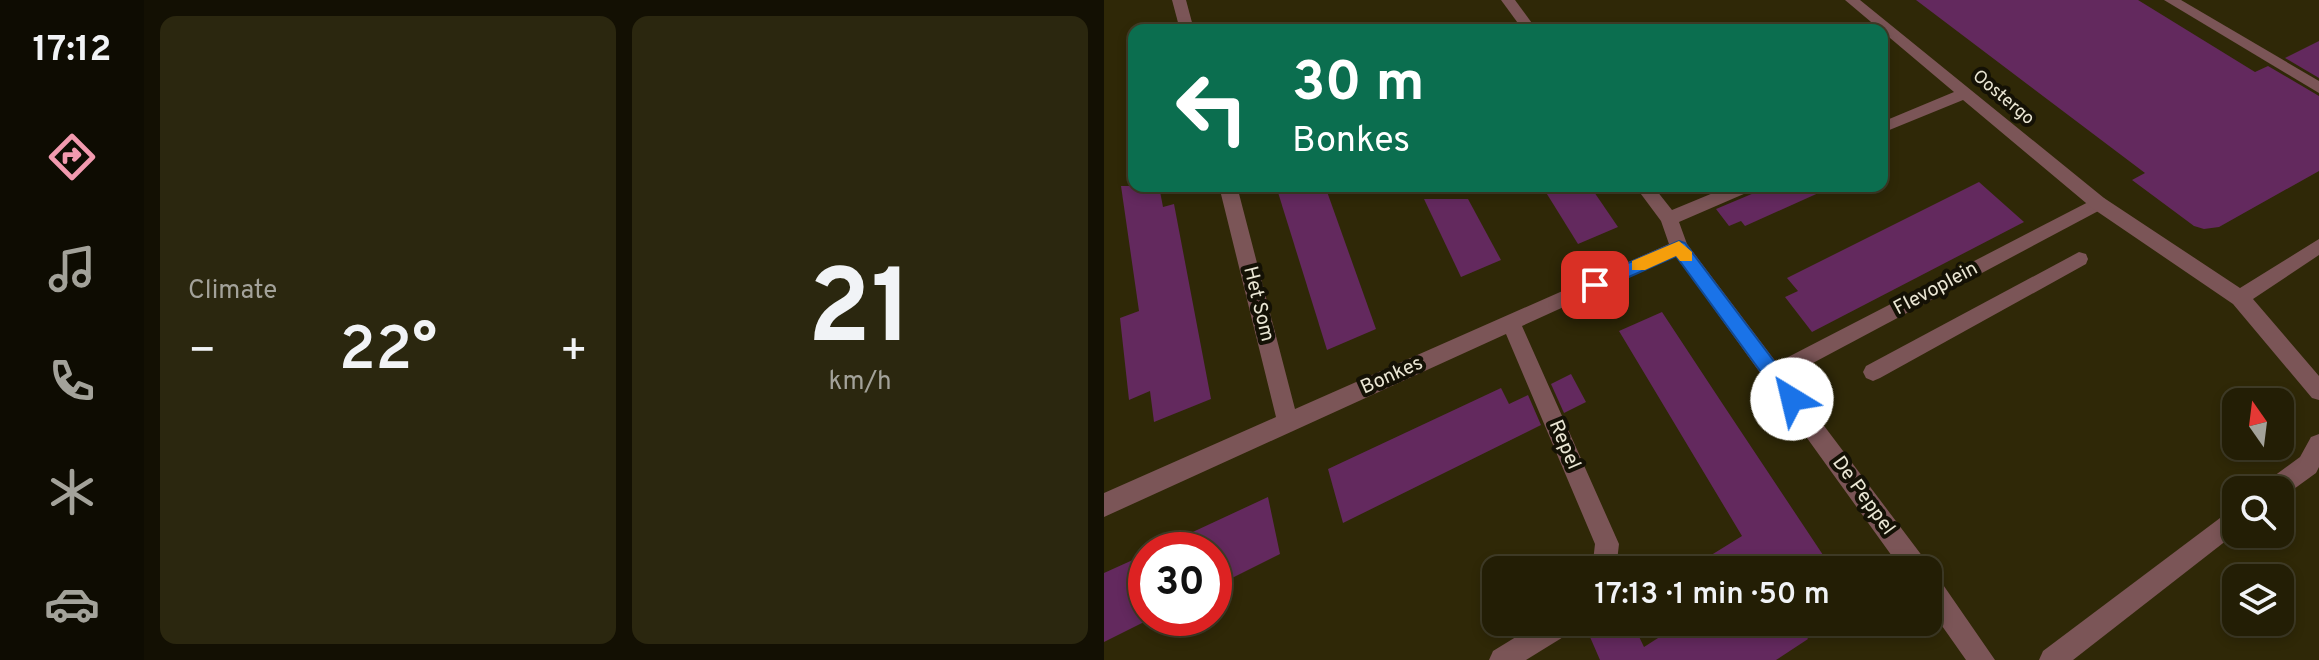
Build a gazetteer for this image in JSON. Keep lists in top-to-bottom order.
{
  "streets": {
    "street": [
      "Oostergo",
      "Flevoplein",
      "Het Som",
      "Bonkes",
      "Repel",
      "De Peppel"
    ]
  },
  "crossings": [
    ["Oostergo", "Flevoplein"],
    ["Flevoplein", "De Peppel"],
    ["Het Som", "Bonkes"],
    ["Bonkes", "Repel"],
    ["Bonkes", "De Peppel"]
  ],
  "north": "top",
  "page": {
    "tabs": "17:12",
    "tile": [
      "Climate",
      ["21", "km/h"]
    ],
    "turn": ["30 m", "Bonkes"],
    "heat": ["−", "22°", "+"],
    "limit": "30",
    "trip": "17:13 · 1 min · 50 m"
  }
}
